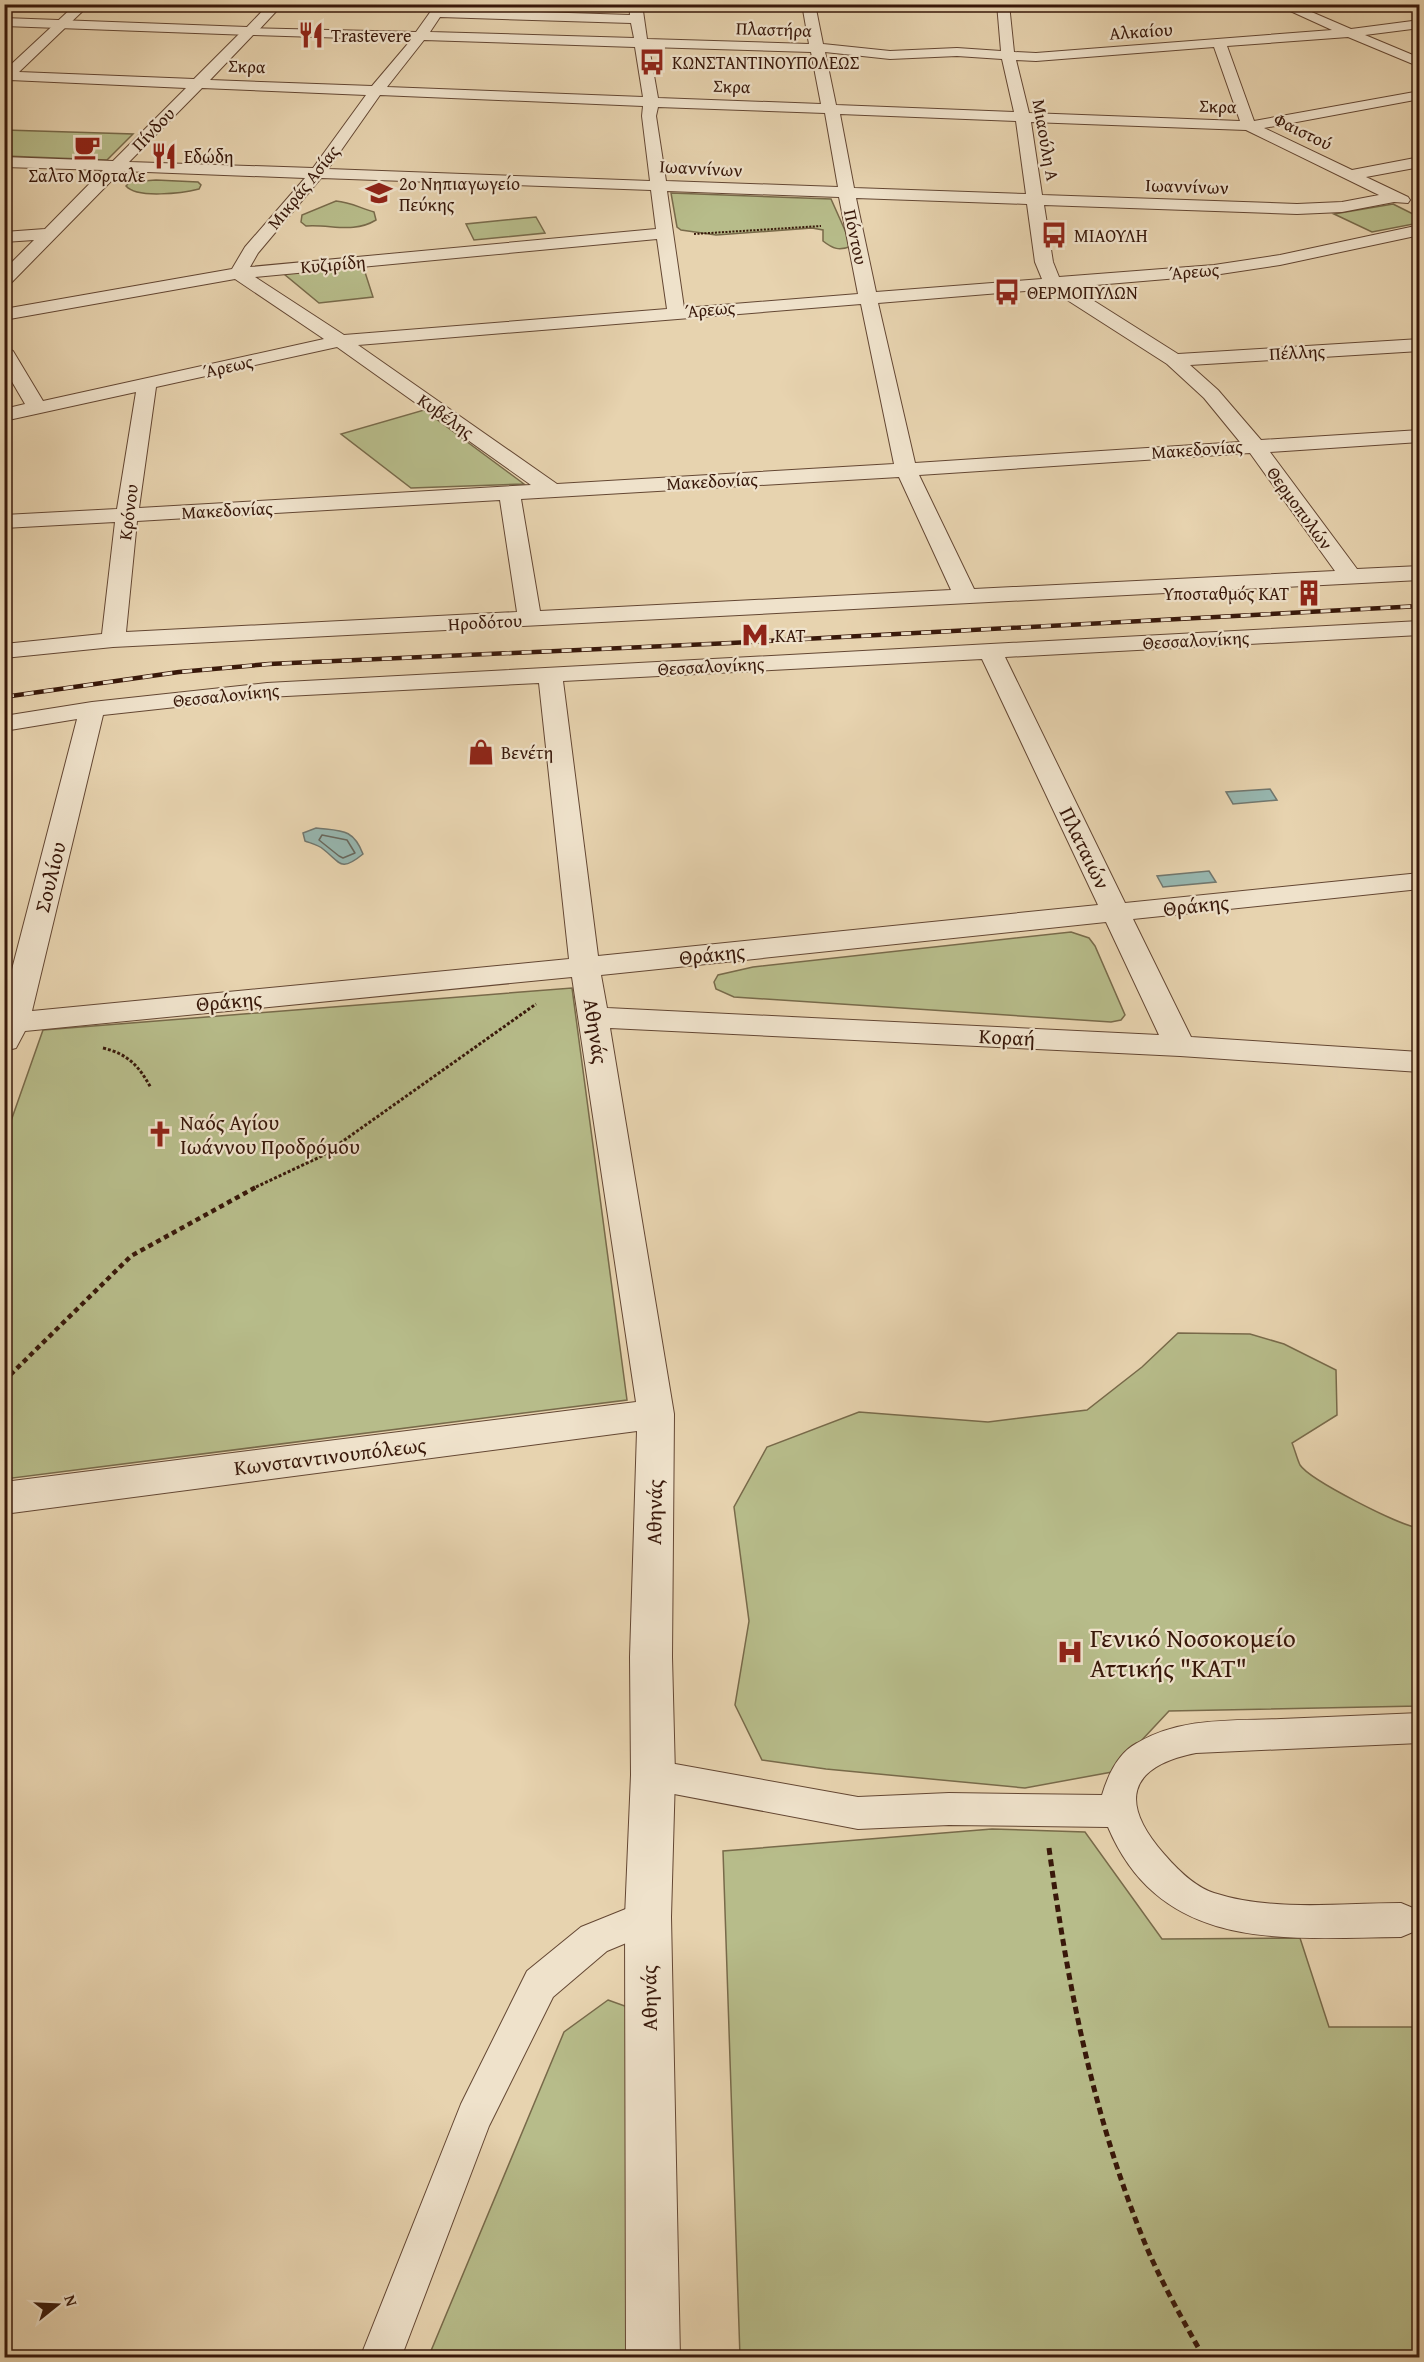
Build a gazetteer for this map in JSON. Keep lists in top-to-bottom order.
{
  "streets": {
    "street": [
      "Πλαστήρα",
      "Αλκαίου",
      "Σκρα",
      "Πίνδου",
      "Φαιστού",
      "Μιαούλη Α",
      "Ιωαννίνων",
      "Μικράς Ασίας",
      "Πόντου",
      "Κυζιρίδη",
      "Άρεως",
      "Πέλλης",
      "Κυβέλης",
      "Μακεδονίας",
      "Θερμοπυλών",
      "Κρόνου",
      "Ηροδότου",
      "Θεσσαλονίκης",
      "Πλαταιών",
      "Σουλίου",
      "Θράκης",
      "Αθηνάς",
      "Κοραή",
      "Κωνσταντινουπόλεως"
    ]
  },
  "crossings": [
    ["Πλαστήρα", "Αλκαίου"],
    ["Πλαστήρα", "Πίνδου"],
    ["Πλαστήρα", "Μιαούλη Α"],
    ["Πλαστήρα", "Μικράς Ασίας"],
    ["Πλαστήρα", "Πόντου"],
    ["Αλκαίου", "Φαιστού"],
    ["Αλκαίου", "Μιαούλη Α"],
    ["Σκρα", "Πίνδου"],
    ["Σκρα", "Φαιστού"],
    ["Σκρα", "Μιαούλη Α"],
    ["Σκρα", "Μικράς Ασίας"],
    ["Σκρα", "Πόντου"],
    ["Πίνδου", "Ιωαννίνων"],
    ["Φαιστού", "Ιωαννίνων"],
    ["Μιαούλη Α", "Ιωαννίνων"],
    ["Μιαούλη Α", "Άρεως"],
    ["Μιαούλη Α", "Θερμοπυλών"],
    ["Ιωαννίνων", "Μικράς Ασίας"],
    ["Ιωαννίνων", "Πόντου"],
    ["Μικράς Ασίας", "Κυζιρίδη"],
    ["Πόντου", "Άρεως"],
    ["Πόντου", "Μακεδονίας"],
    ["Άρεως", "Κυβέλης"],
    ["Άρεως", "Θερμοπυλών"],
    ["Άρεως", "Κρόνου"],
    ["Πέλλης", "Θερμοπυλών"],
    ["Κυβέλης", "Μακεδονίας"],
    ["Μακεδονίας", "Θερμοπυλών"],
    ["Μακεδονίας", "Κρόνου"],
    ["Κρόνου", "Ηροδότου"],
    ["Θεσσαλονίκης", "Πλαταιών"],
    ["Θεσσαλονίκης", "Σουλίου"],
    ["Θεσσαλονίκης", "Αθηνάς"],
    ["Πλαταιών", "Θράκης"],
    ["Πλαταιών", "Κοραή"],
    ["Σουλίου", "Θράκης"],
    ["Θράκης", "Αθηνάς"],
    ["Αθηνάς", "Κοραή"],
    ["Αθηνάς", "Κωνσταντινουπόλεως"]
  ],
  "places": {
    "restaurant": ["Trastevere", "Εδώδη"],
    "bus stop": ["ΚΩΝΣΤΑΝΤΙΝΟΥΠΟΛΕΩΣ", "ΜΙΑΟΥΛΗ", "ΘΕΡΜΟΠΥΛΩΝ"],
    "cafe": ["Σαλτο Μορταλε"],
    "school or university": ["2ο Νηπιαγωγείο Πεύκης"],
    "building": ["Υποσταθμός ΚΑΤ"],
    "metro station": ["ΚΑΤ"],
    "shop": ["Βενέτη"],
    "church": ["Ναός Αγίου Ιωάννου Προδρόμου"],
    "hospital": ["Γενικό Νοσοκομείο Αττικής \"ΚΑΤ\""]
  },
  "north": "right"
}
